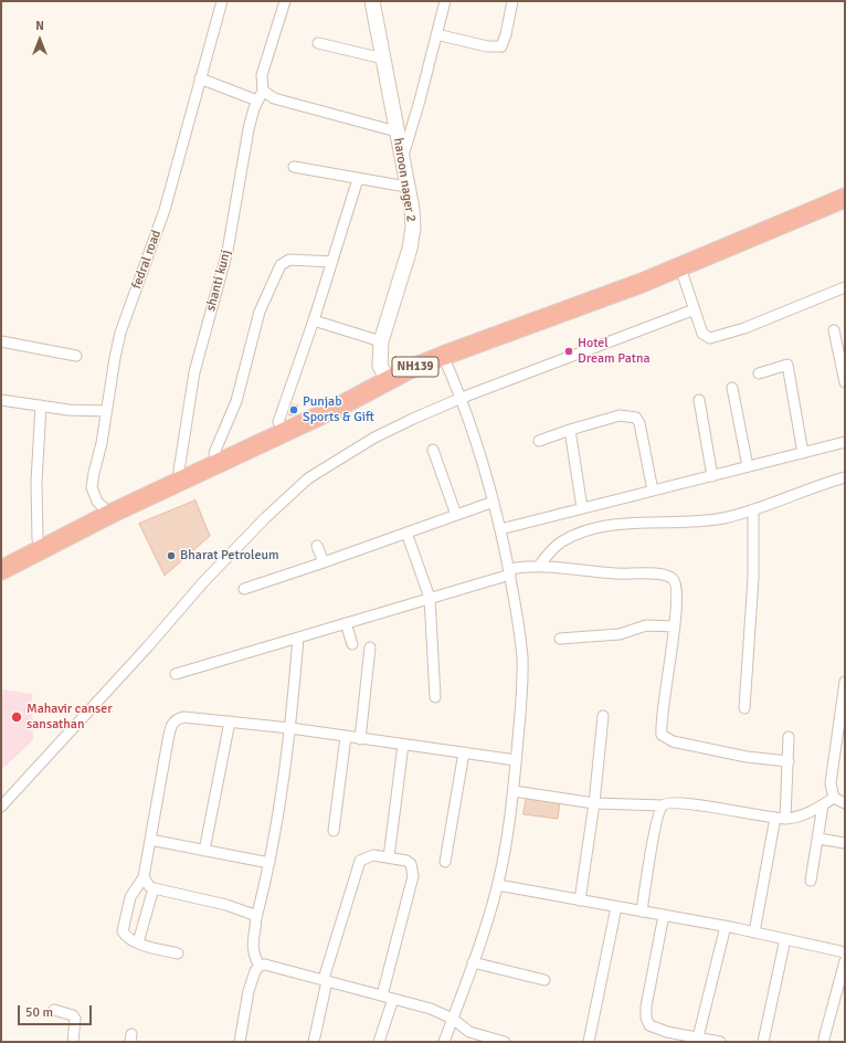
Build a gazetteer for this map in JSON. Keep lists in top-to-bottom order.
{
  "streets": {
    "highway": ["NH139"],
    "street": ["haroon nager 2", "fedral road", "shanti kunj"]
  },
  "crossings": [
    ["haroon nager 2", "NH139"],
    ["fedral road", "NH139"],
    ["shanti kunj", "NH139"]
  ],
  "places": [
    "Hotel Dream Patna",
    "Punjab Sports & Gift",
    "Bharat Petroleum",
    "Mahavir canser sansathan"
  ],
  "scale_bar": "50 m",
  "north": "top"
}
